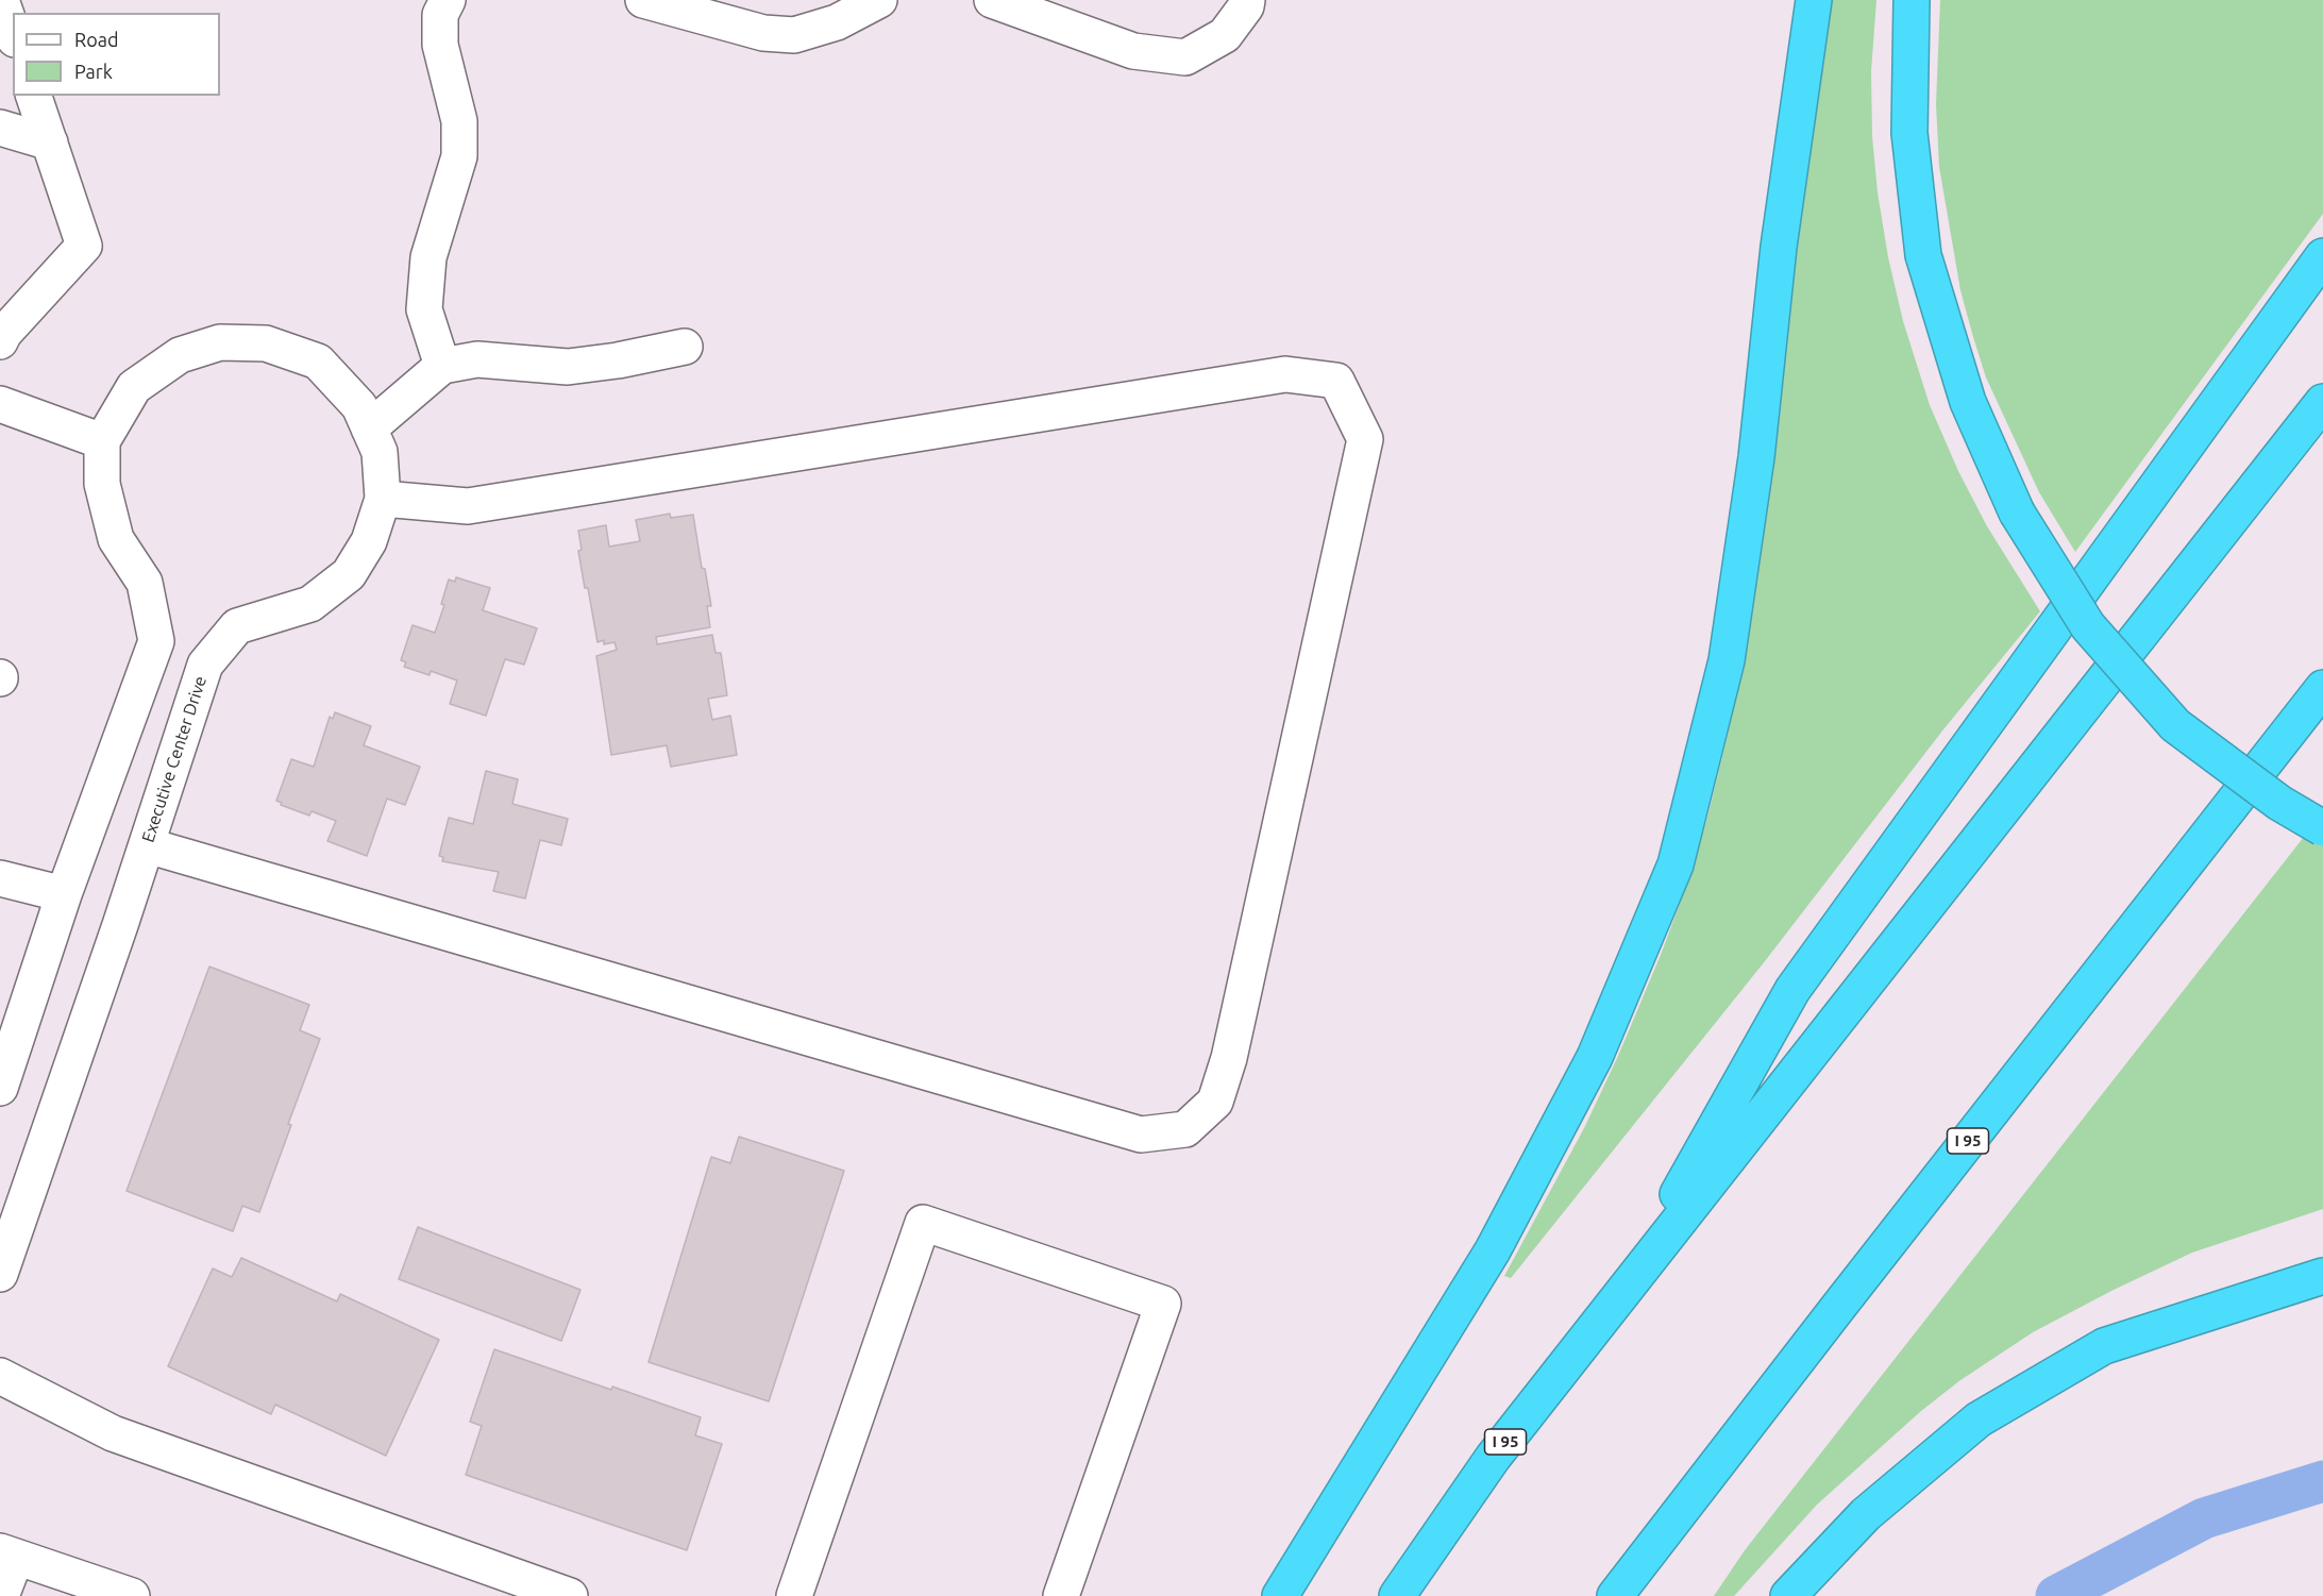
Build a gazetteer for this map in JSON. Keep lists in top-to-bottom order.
{
  "streets": {
    "highway": ["I 95"],
    "street": ["Executive Center Drive"]
  },
  "legend": ["Road", "Park"]
}
